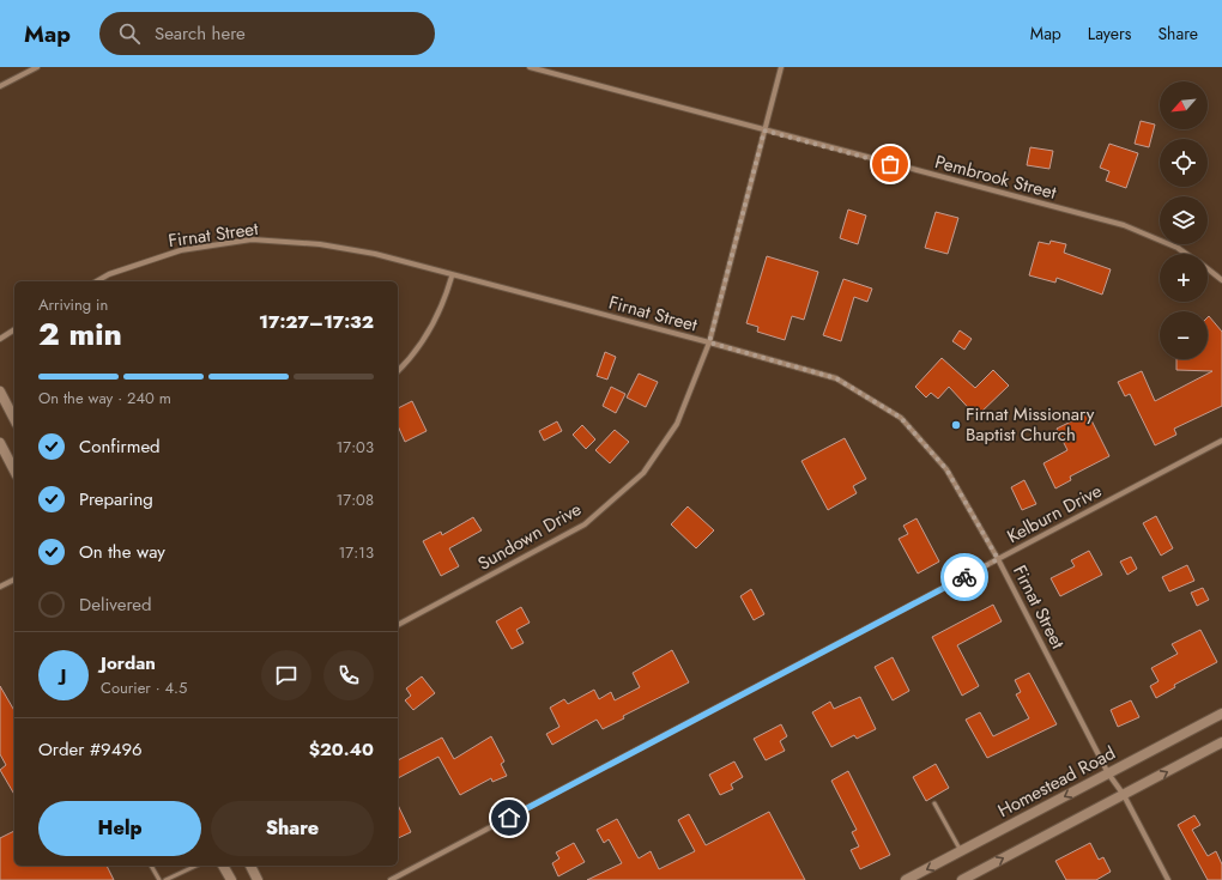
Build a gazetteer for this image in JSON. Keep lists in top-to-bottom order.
{
  "streets": {
    "main road": ["Homestead Road"],
    "street": [
      "Pembrook Street",
      "Firnat Street",
      "Kelburn Drive",
      "Sundown Drive"
    ]
  },
  "crossings": [
    ["Pembrook Street", "Sundown Drive"],
    ["Firnat Street", "Kelburn Drive"],
    ["Firnat Street", "Sundown Drive"],
    ["Firnat Street", "Homestead Road"]
  ],
  "places": ["Firnat Missionary Baptist Church"],
  "north": "bottom left",
  "page": {
    "header": "Map",
    "search": "Search here",
    "nav": ["Map", "Layers", "Share"],
    "map_buttons": ["+", "−"],
    "heading": ["2 min", "Arriving in", "17:27–17:32"],
    "panel": [
      "Jordan",
      "Courier · 4.5",
      "Order #9496",
      "$20.40"
    ],
    "bar": "On the way · 240 m",
    "list": [
      ["Confirmed", "17:03"],
      ["Preparing", "17:08"],
      ["On the way", "17:13"],
      "Delivered"
    ],
    "round": "J",
    "buttons": ["Help", "Share"]
  }
}
